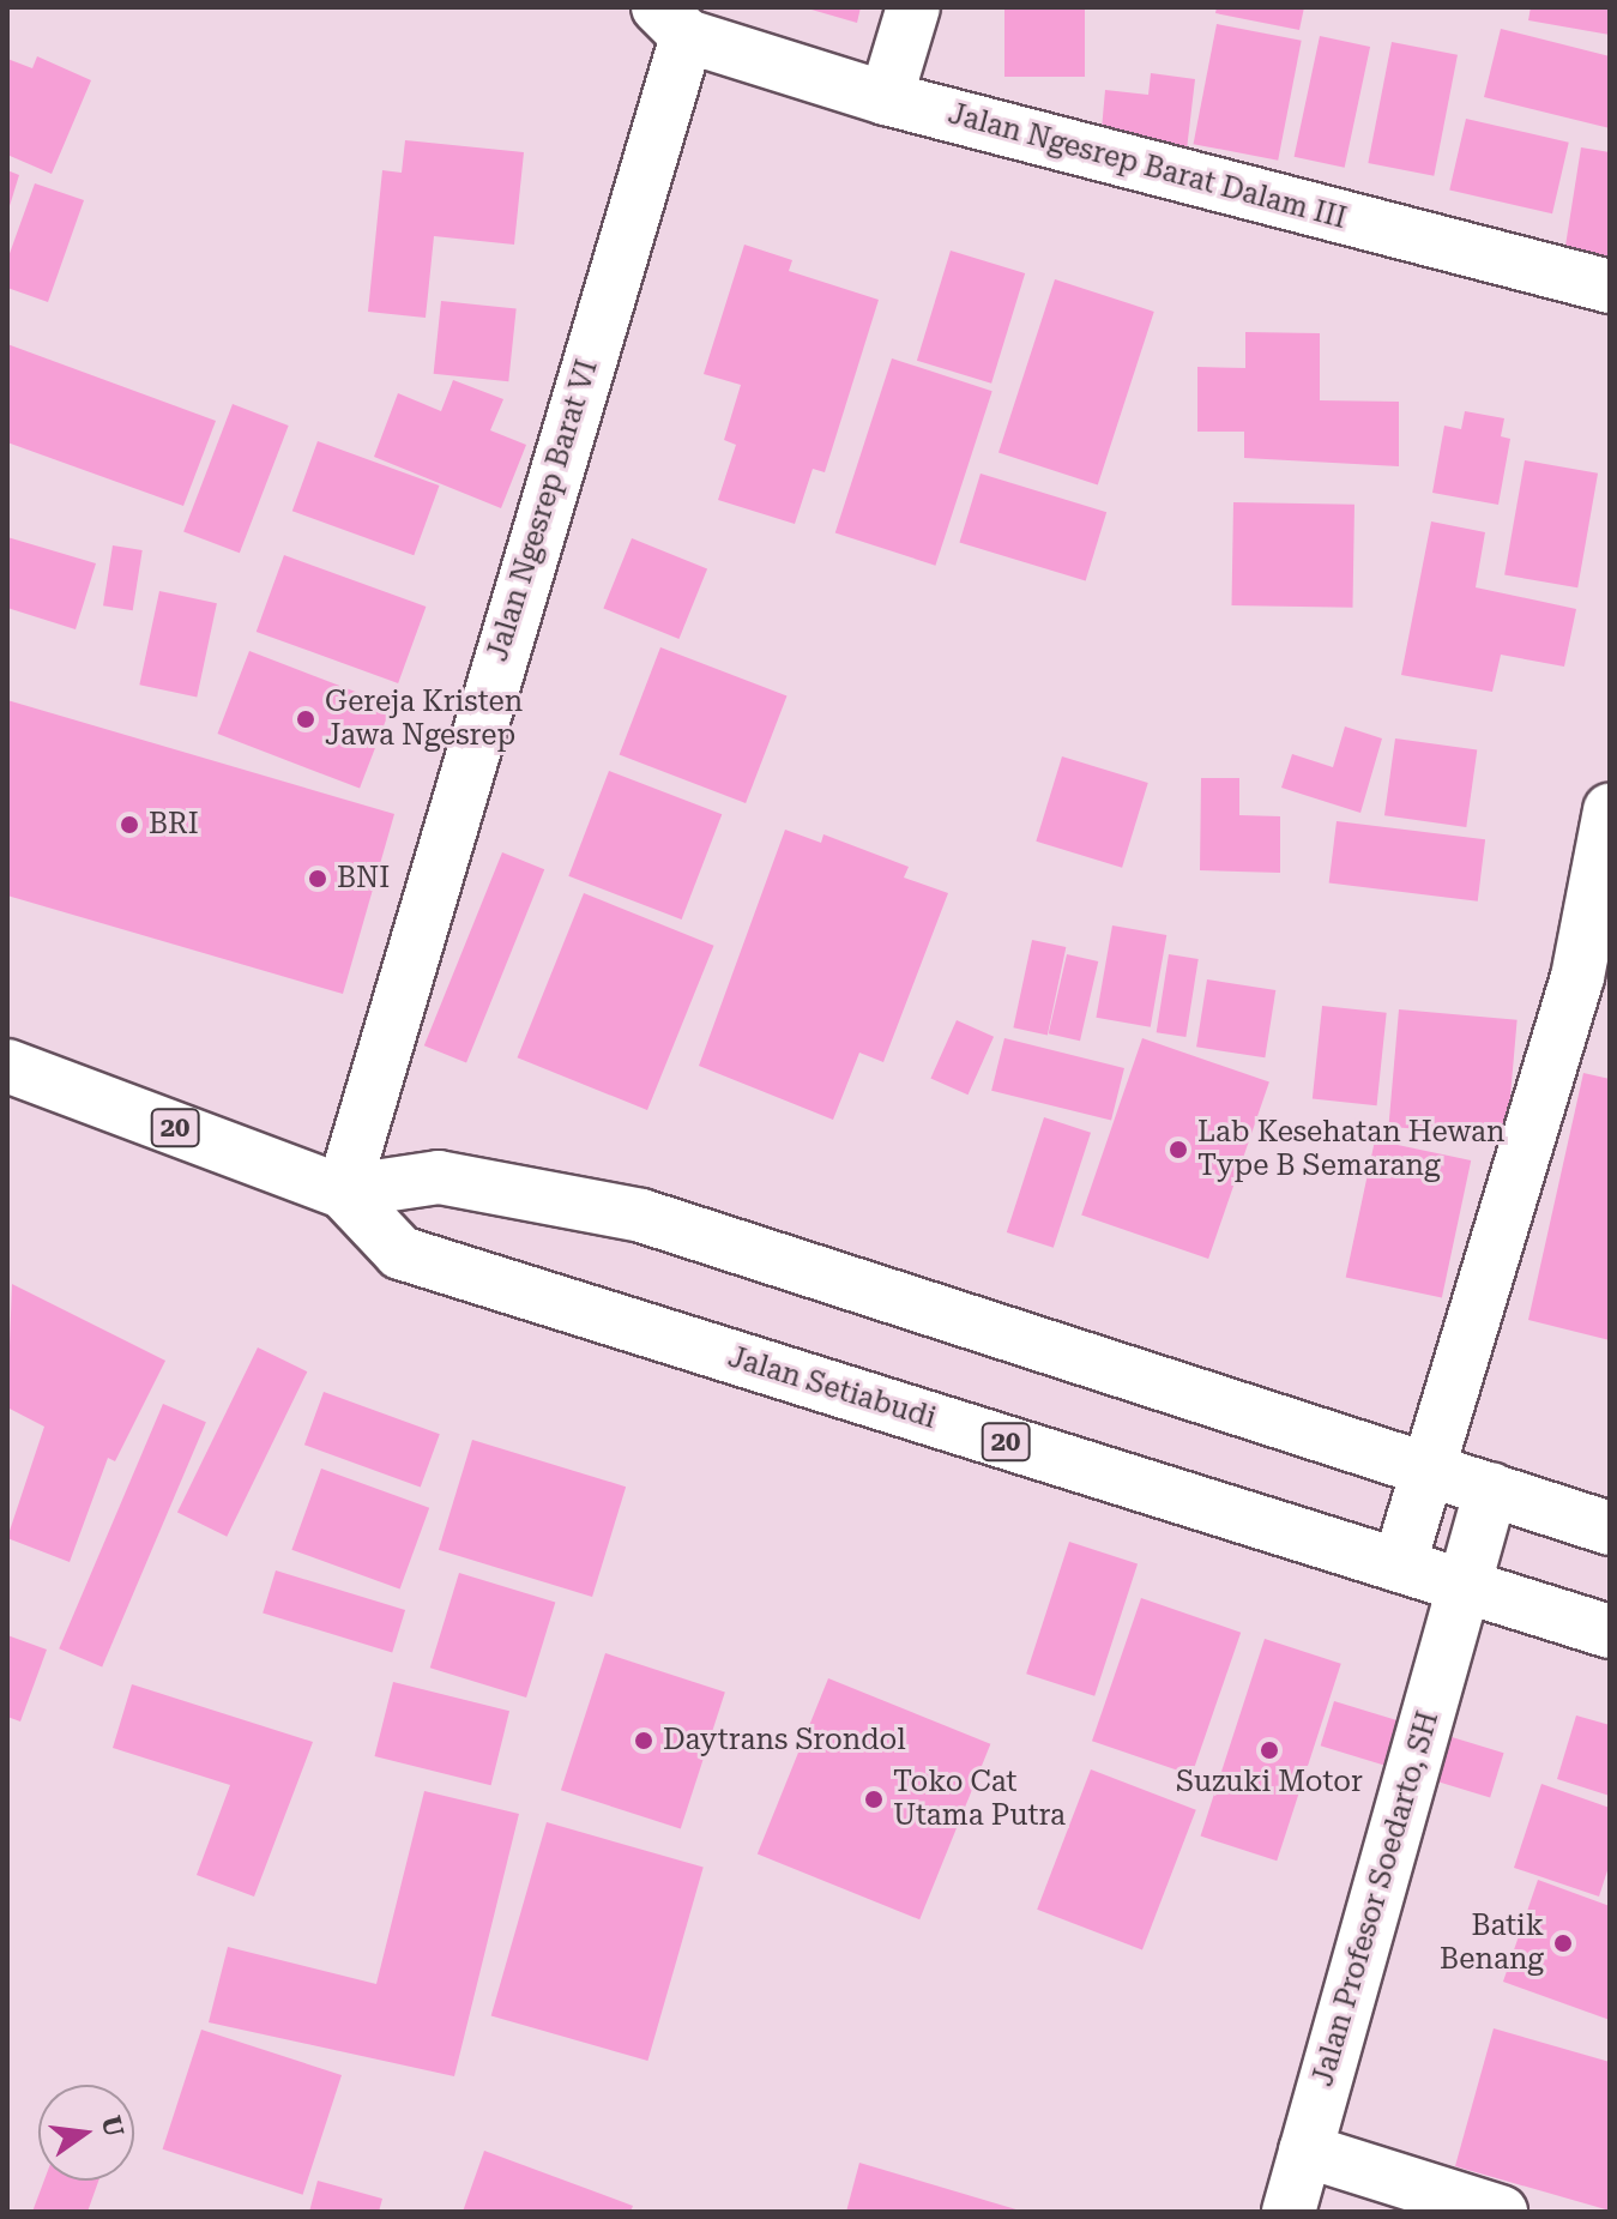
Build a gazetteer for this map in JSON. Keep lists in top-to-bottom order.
{
  "streets": {
    "main road": [
      "Jalan Ngesrep Barat Dalam III",
      "Jalan Ngesrep Barat VI",
      "20",
      "Jalan Setiabudi",
      "Jalan Profesor Soedarto, SH"
    ]
  },
  "crossings": [
    ["Jalan Ngesrep Barat Dalam III", "Jalan Ngesrep Barat VI"],
    ["Jalan Ngesrep Barat VI", "Jalan Setiabudi"],
    ["Jalan Setiabudi", "Jalan Profesor Soedarto, SH"]
  ],
  "places": [
    "Gereja Kristen Jawa Ngesrep",
    "BRI",
    "BNI",
    "Lab Kesehatan Hewan Type B Semarang",
    "Daytrans Srondol",
    "Suzuki Motor",
    "Toko Cat Utama Putra",
    "Batik Benang"
  ],
  "north": "right"
}
